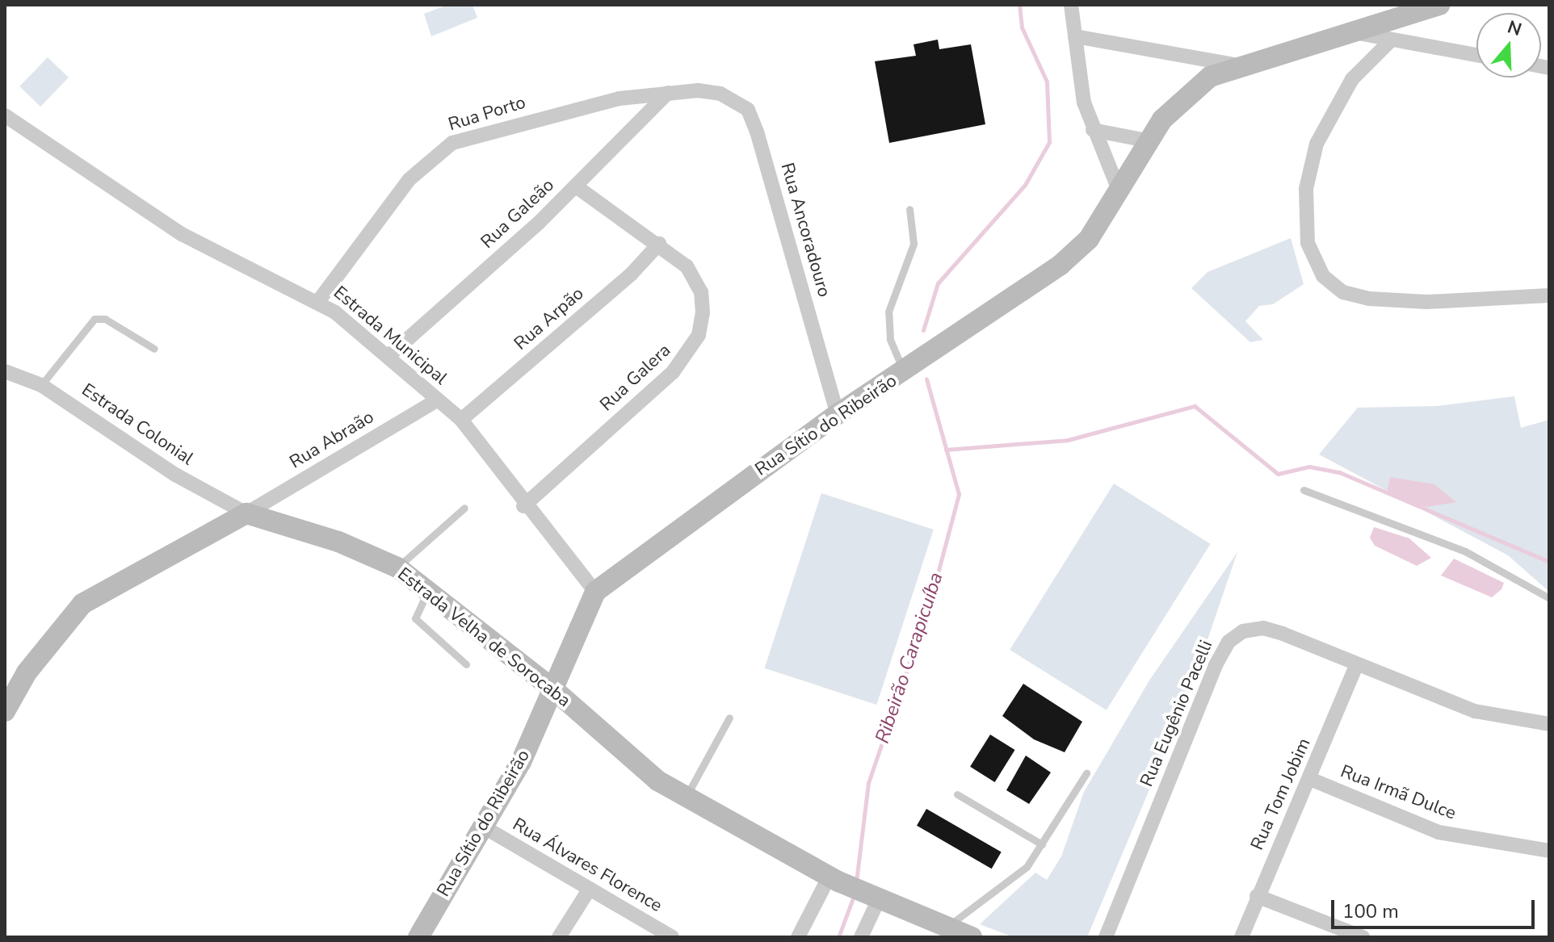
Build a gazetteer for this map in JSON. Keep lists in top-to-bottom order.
{
  "streets": {
    "main road": ["Rua Sítio do Ribeirão", "Estrada Velha de Sorocaba"],
    "street": [
      "Rua Porto",
      "Rua Galeão",
      "Rua Ancoradouro",
      "Rua Arpão",
      "Estrada Municipal",
      "Rua Galera",
      "Estrada Colonial",
      "Rua Abraão",
      "Rua Eugênio Pacelli",
      "Rua Irmã Dulce",
      "Rua Tom Jobim",
      "Rua Álvares Florence"
    ]
  },
  "crossings": [
    ["Rua Porto", "Rua Galeão"],
    ["Rua Porto", "Rua Ancoradouro"],
    ["Rua Porto", "Estrada Municipal"],
    ["Rua Galeão", "Estrada Municipal"],
    ["Rua Galeão", "Rua Galera"],
    ["Rua Ancoradouro", "Rua Sítio do Ribeirão"],
    ["Rua Arpão", "Estrada Municipal"],
    ["Rua Arpão", "Rua Galera"],
    ["Estrada Municipal", "Rua Galera"],
    ["Estrada Municipal", "Rua Sítio do Ribeirão"],
    ["Estrada Municipal", "Rua Abraão"],
    ["Estrada Colonial", "Rua Abraão"],
    ["Estrada Colonial", "Estrada Velha de Sorocaba"],
    ["Rua Sítio do Ribeirão", "Estrada Velha de Sorocaba"],
    ["Rua Sítio do Ribeirão", "Rua Álvares Florence"],
    ["Rua Abraão", "Estrada Velha de Sorocaba"],
    ["Rua Eugênio Pacelli", "Rua Tom Jobim"],
    ["Rua Irmã Dulce", "Rua Tom Jobim"]
  ],
  "water": ["Ribeirão Carapicuíba"],
  "scale_bar": "100 m",
  "north": "top"
}
